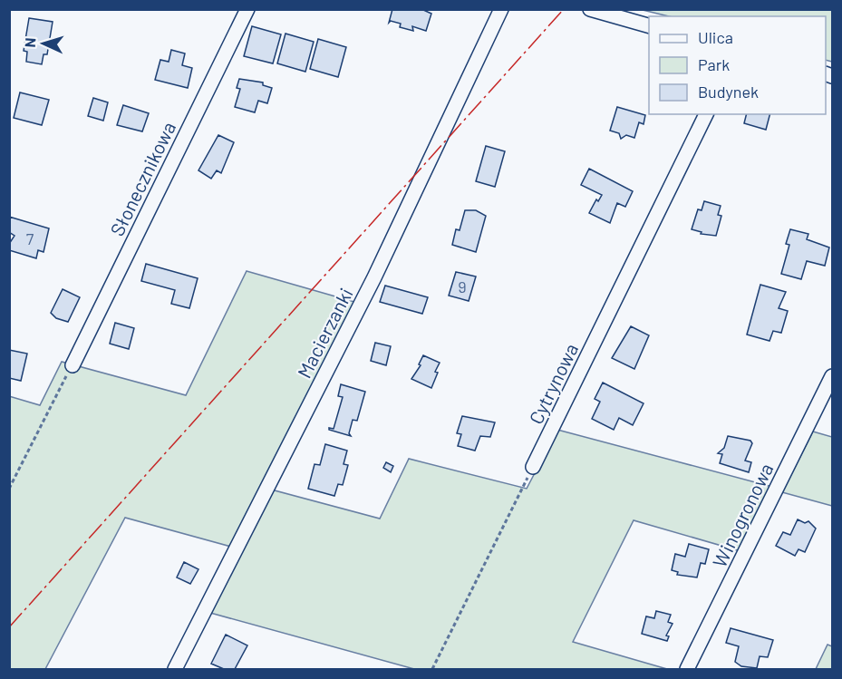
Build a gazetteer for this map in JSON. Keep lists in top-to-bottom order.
{
  "streets": {
    "street": [
      "Słonecznikowa",
      "Macierzanki",
      "Cytrynowa",
      "Winogronowa"
    ]
  },
  "house_numbers": ["7", "9"],
  "legend": ["Ulica", "Park", "Budynek"],
  "north": "left"
}
